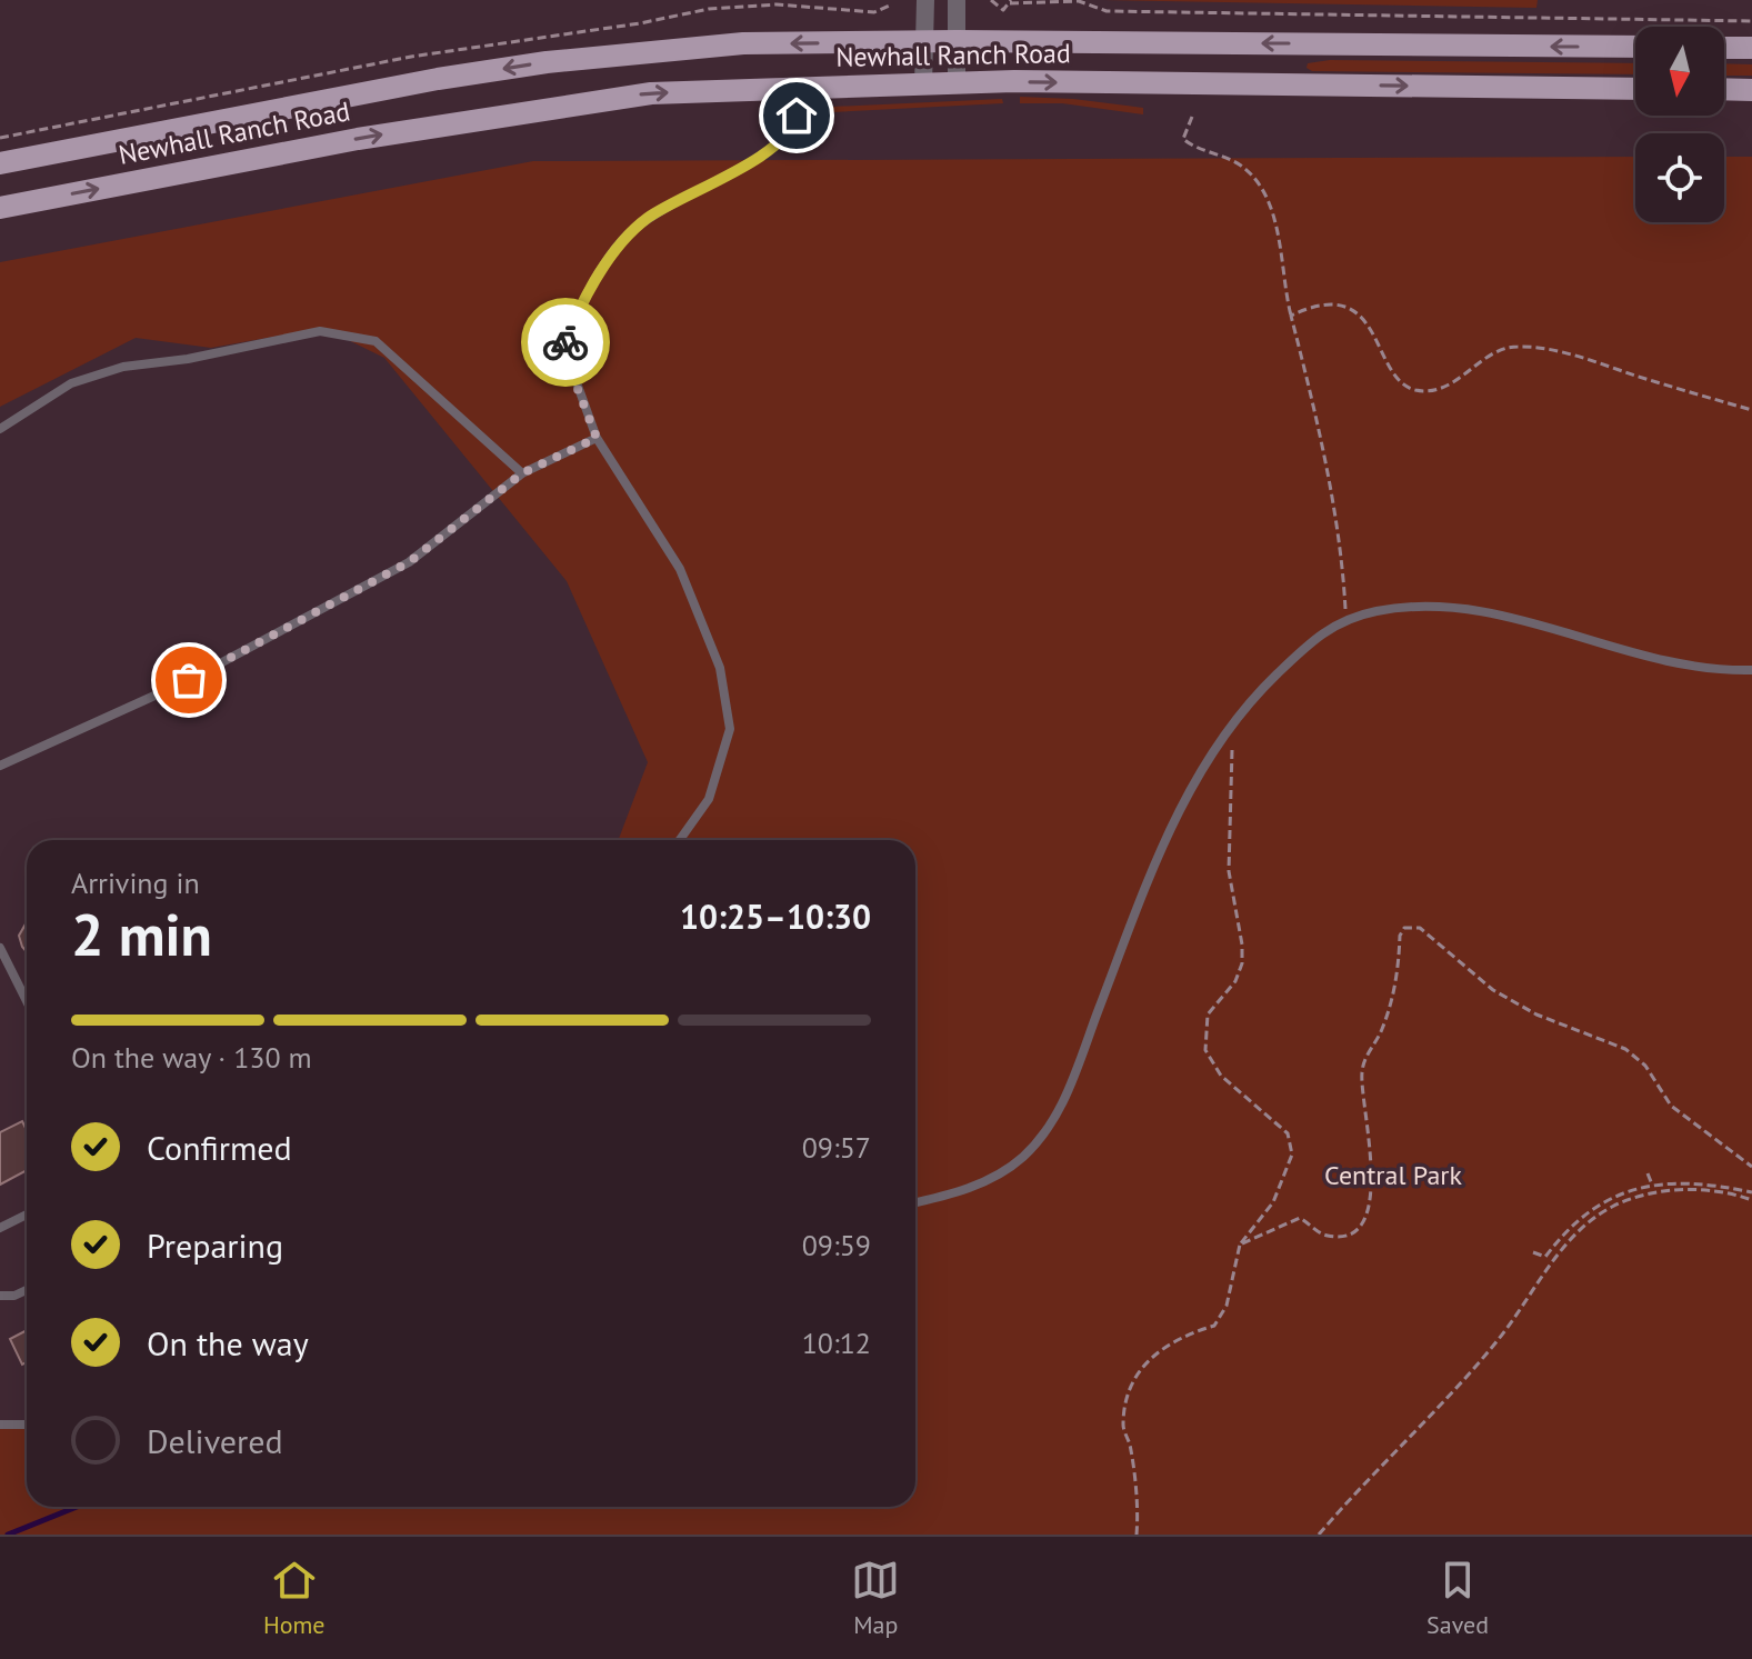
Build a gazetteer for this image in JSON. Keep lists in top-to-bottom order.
{
  "streets": {
    "main road": ["Newhall Ranch Road"]
  },
  "parks": ["Central Park"],
  "north": "bottom",
  "page": {
    "heading": ["2 min", "Arriving in", "10:25–10:30"],
    "bar": "On the way · 130 m",
    "list": [
      ["Confirmed", "09:57"],
      ["Preparing", "09:59"],
      ["On the way", "10:12"],
      "Delivered"
    ],
    "tabs": ["Home", "Map", "Saved"]
  }
}
